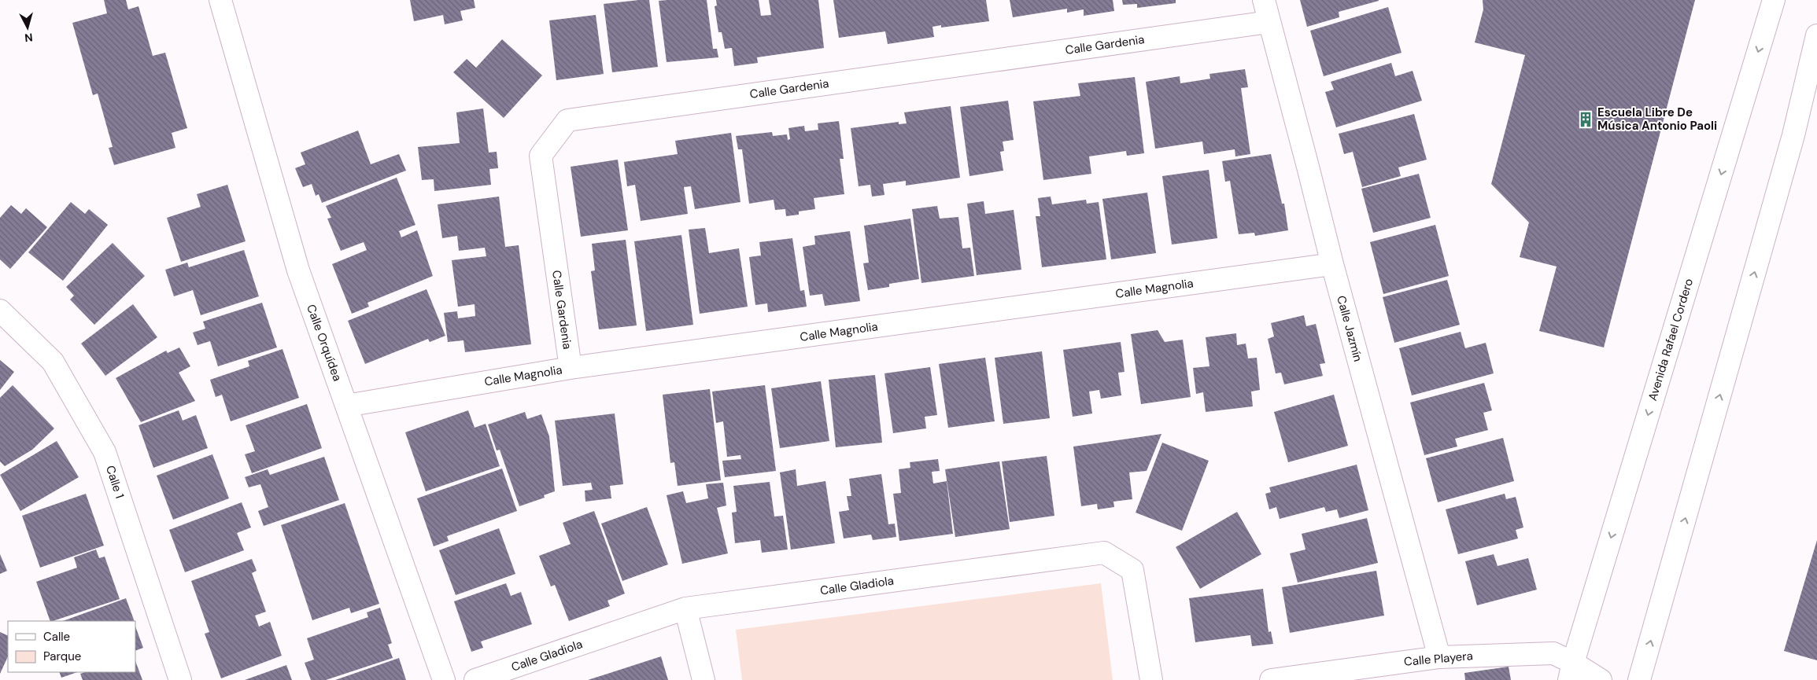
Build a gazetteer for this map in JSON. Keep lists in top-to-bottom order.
{
  "streets": {
    "street": [
      "Calle Gardenia",
      "Calle Magnolia",
      "Calle Jazmín",
      "Avenida Rafael Cordero",
      "Calle Orquídea",
      "Calle 1",
      "Calle Gladiola",
      "Calle Playera"
    ]
  },
  "crossings": [
    ["Calle Gardenia", "Calle Magnolia"],
    ["Calle Gardenia", "Calle Jazmín"],
    ["Calle Magnolia", "Calle Jazmín"],
    ["Calle Magnolia", "Calle Orquídea"],
    ["Calle Jazmín", "Calle Playera"],
    ["Avenida Rafael Cordero", "Calle Playera"]
  ],
  "places": {
    "building": ["Escuela Libre De Música Antonio Paoli"]
  },
  "legend": ["Calle", "Parque"],
  "north": "bottom"
}
